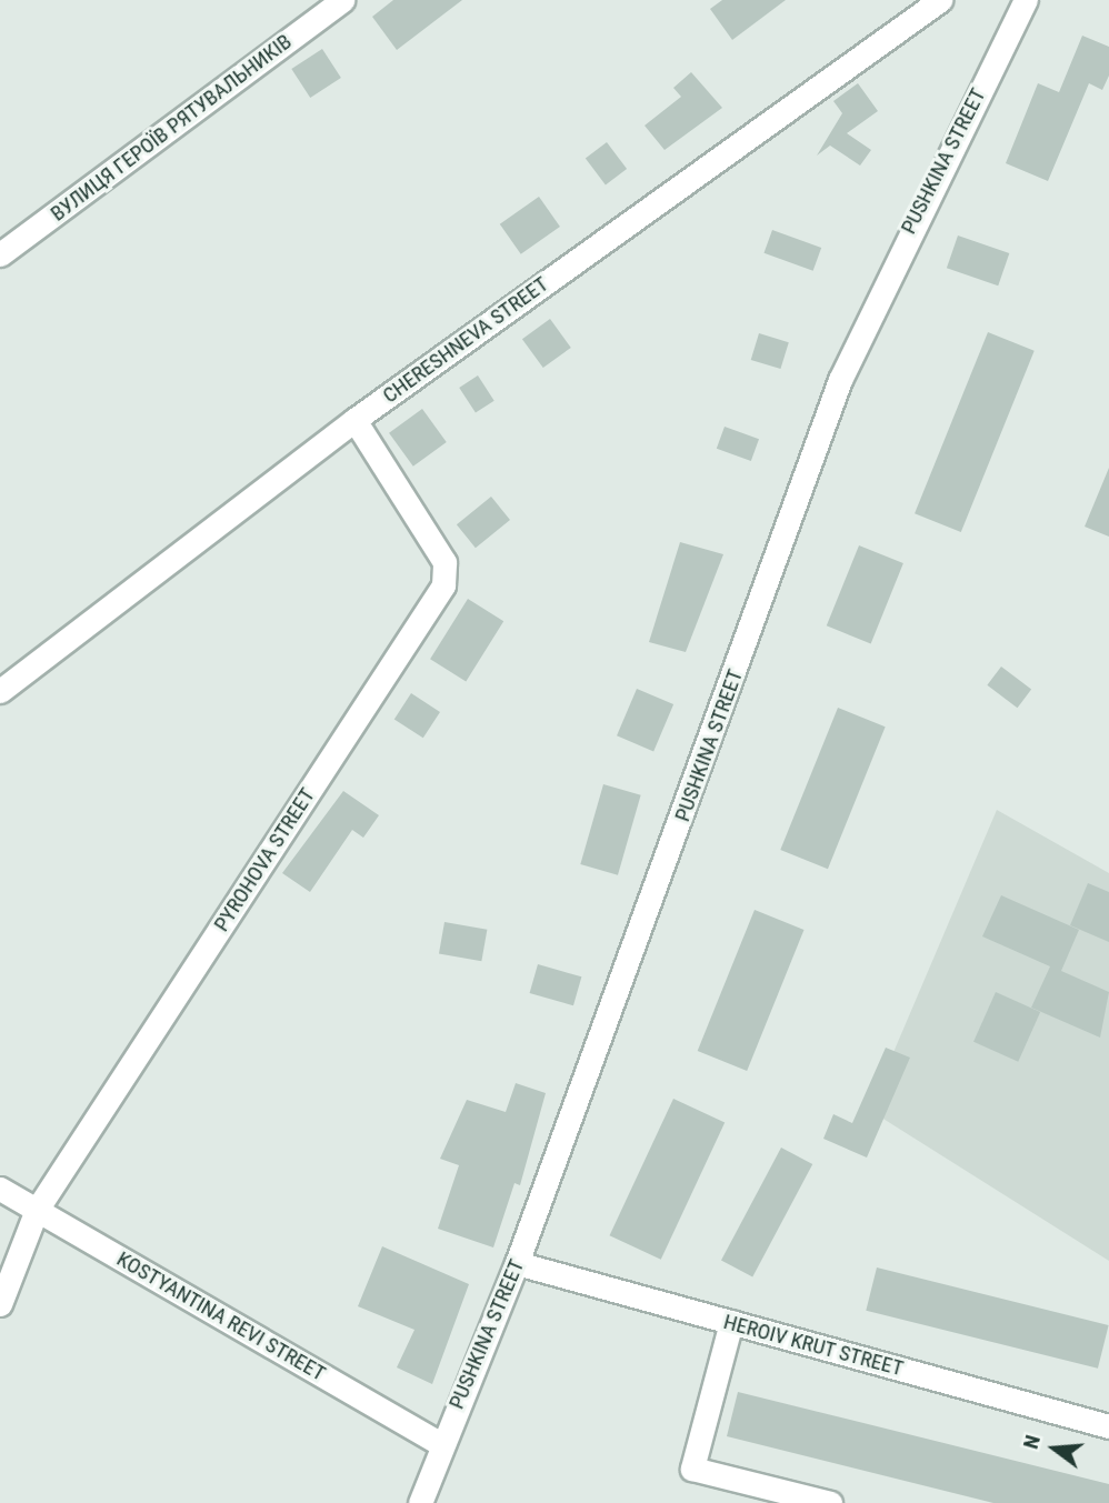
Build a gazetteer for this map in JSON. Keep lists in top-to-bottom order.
{
  "streets": {
    "street": [
      "ВУЛИЦЯ ГЕРОЇВ РЯТУВАЛЬНИКІВ",
      "PUSHKINA STREET",
      "CHERESHNEVA STREET",
      "PYROHOVA STREET",
      "KOSTYANTINA REVI STREET",
      "HEROIV KRUT STREET"
    ]
  },
  "crossings": [
    ["PUSHKINA STREET", "KOSTYANTINA REVI STREET"],
    ["PUSHKINA STREET", "HEROIV KRUT STREET"],
    ["CHERESHNEVA STREET", "PYROHOVA STREET"],
    ["PYROHOVA STREET", "KOSTYANTINA REVI STREET"]
  ],
  "north": "left"
}
